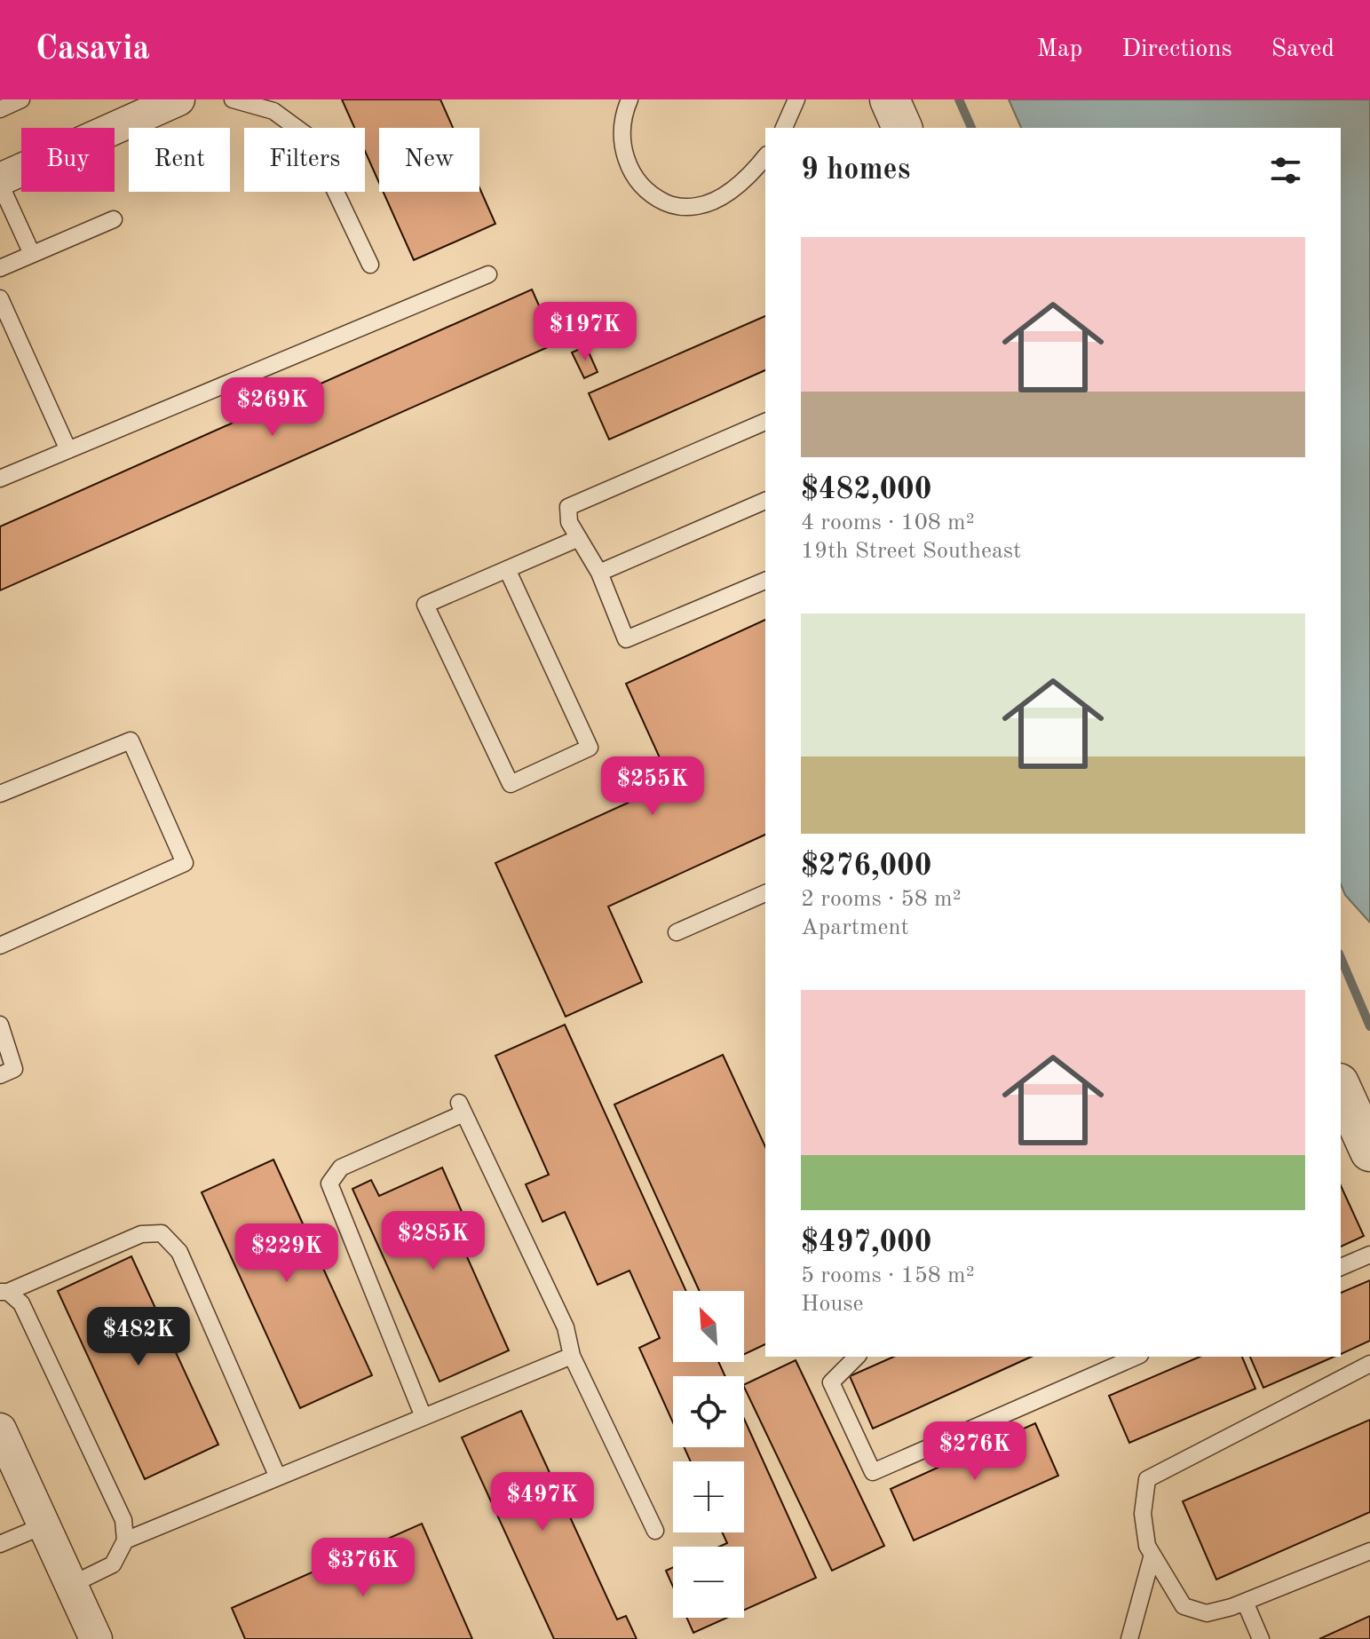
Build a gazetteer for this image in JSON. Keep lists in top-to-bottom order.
{
  "north": "top left",
  "page": {
    "header": "Casavia",
    "nav": ["Map", "Directions", "Saved"],
    "chip": [
      "Buy",
      "Rent",
      "Filters",
      "New"
    ],
    "heading": "9 homes",
    "list": [
      {
        "name": "$482,000",
        "note": "4 rooms · 108 m² · 19th Street Southeast"
      },
      {
        "name": "$276,000",
        "note": "2 rooms · 58 m² · Apartment"
      },
      {
        "name": "$497,000",
        "note": "5 rooms · 158 m² · House"
      }
    ],
    "price": [
      "$197K",
      "$269K",
      "$255K",
      "$285K",
      "$229K",
      "$482K",
      "$276K",
      "$497K",
      "$376K"
    ],
    "map_buttons": ["+", "−"]
  }
}
